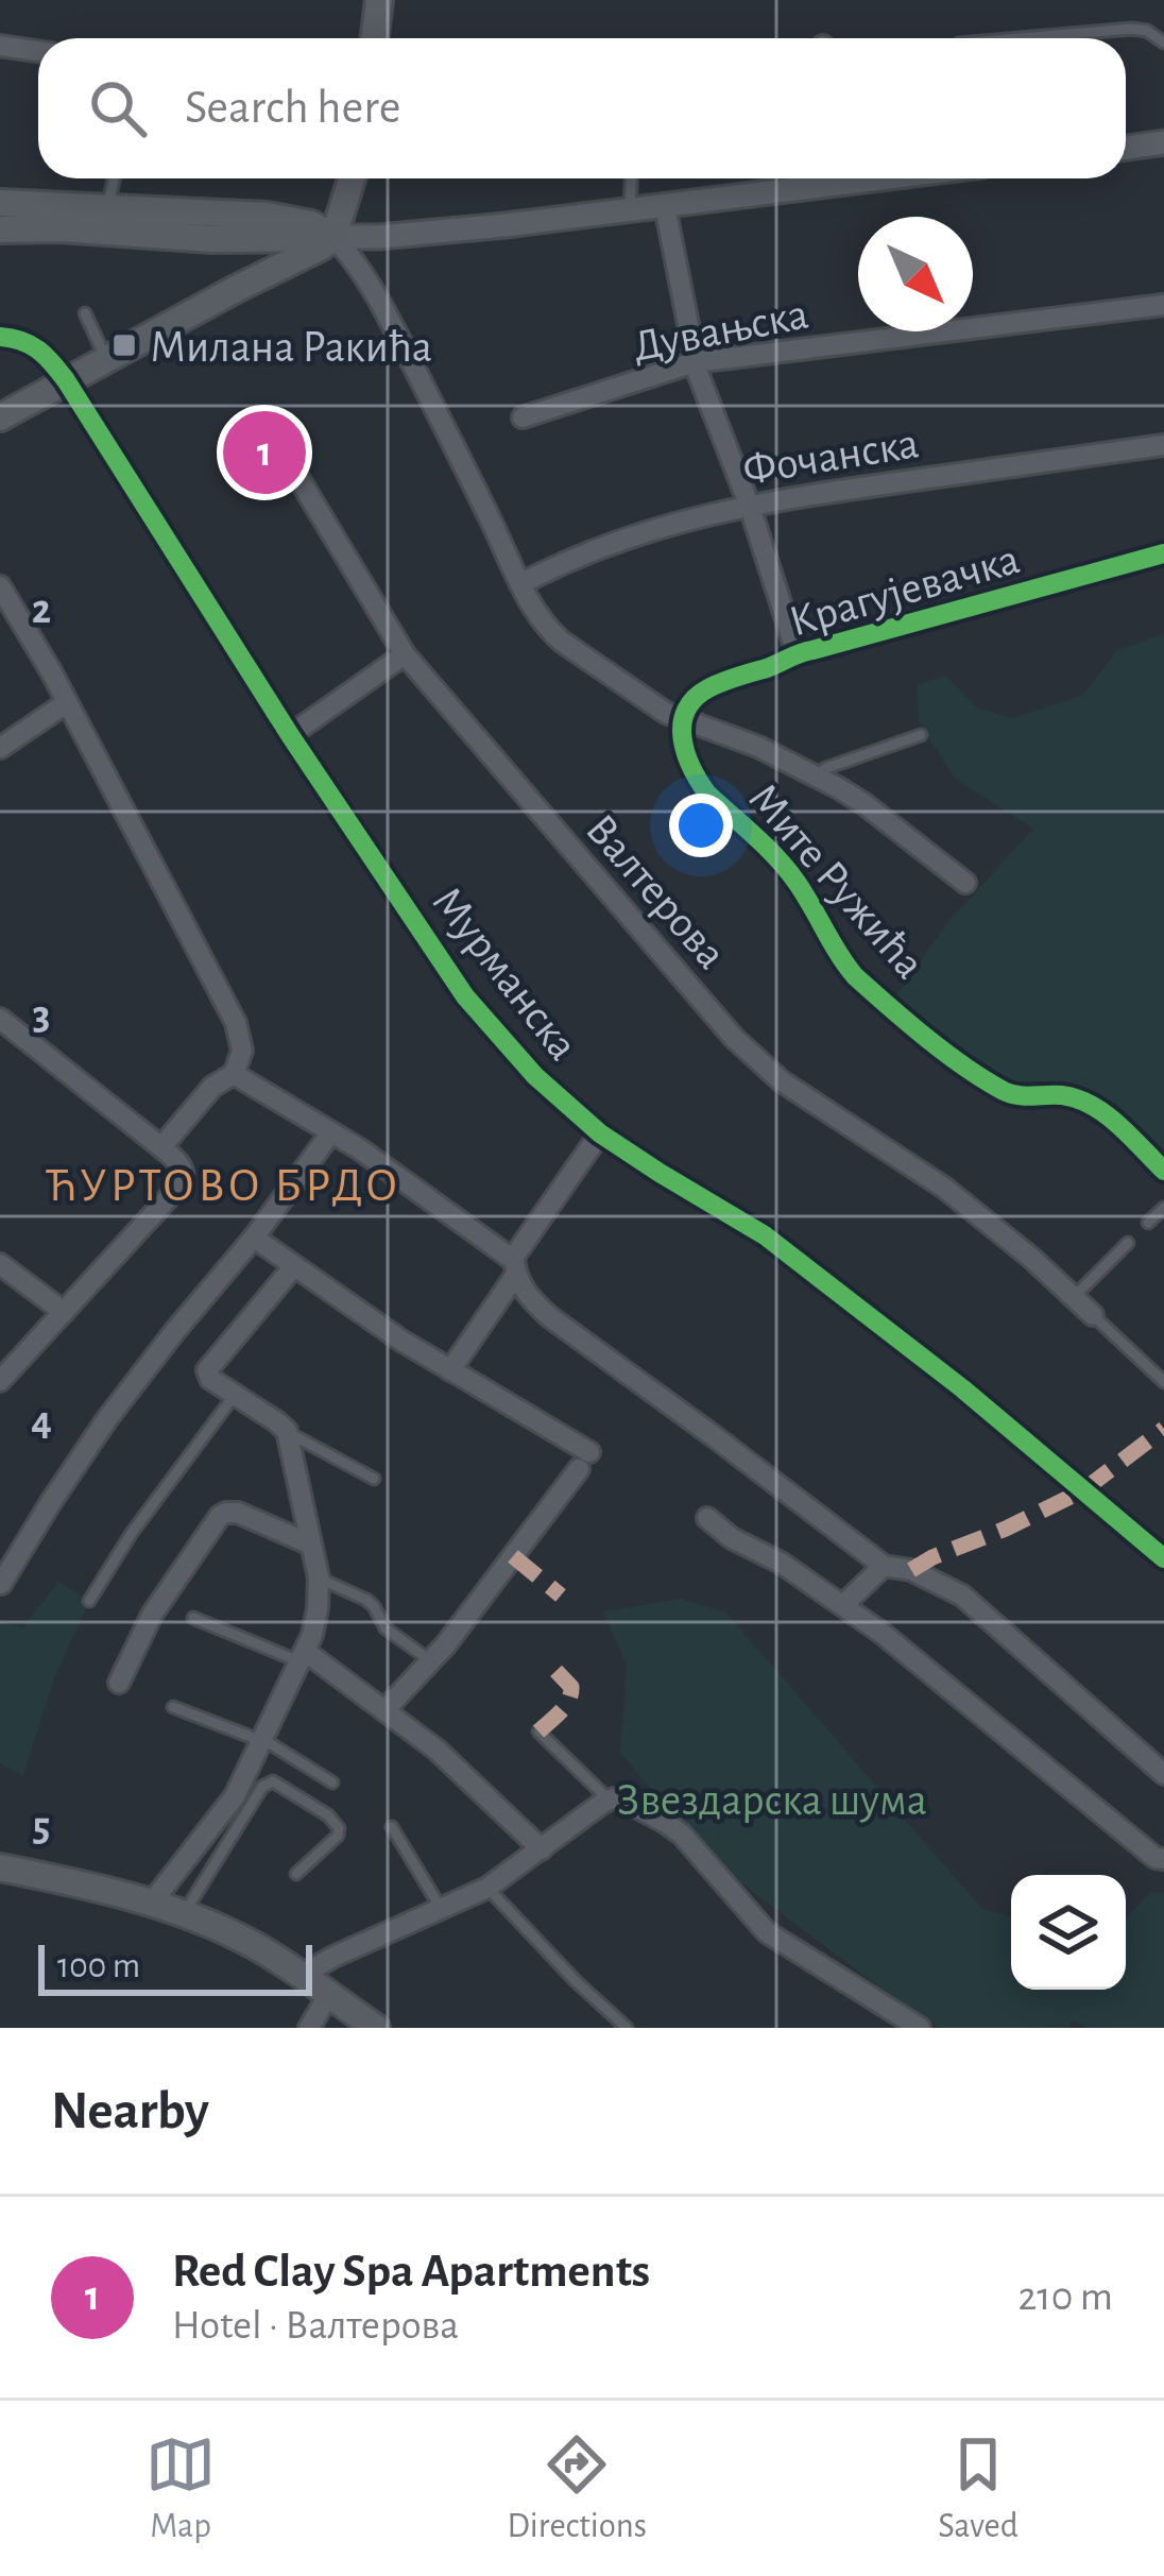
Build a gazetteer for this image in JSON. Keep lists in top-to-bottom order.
{
  "streets": {
    "street": [
      "Дувањска",
      "Фочанска",
      "Крагујевачка",
      "Мите Ружића",
      "Валтерова",
      "Мурманска"
    ]
  },
  "crossings": [
    ["Фочанска", "Мите Ружића"],
    ["Крагујевачка", "Мите Ружића"]
  ],
  "districts": ["ЋУРТОВО БРДО"],
  "parks": ["Звездарска шума"],
  "places": {
    "transit": ["Милана Ракића"]
  },
  "scale_bar": "100 m",
  "north": "bottom right",
  "page": {
    "search": "Search here",
    "pins": "1",
    "scale": "100 m",
    "heading": "Nearby",
    "list": [
      {
        "mark": "1",
        "name": "Red Clay Spa Apartments",
        "note": "Hotel · Валтерова",
        "value": "210 m"
      }
    ],
    "nav": ["Map", "Directions", "Saved"]
  },
  "grid": {
    "rows": [
      "2",
      "3",
      "4",
      "5"
    ]
  }
}
